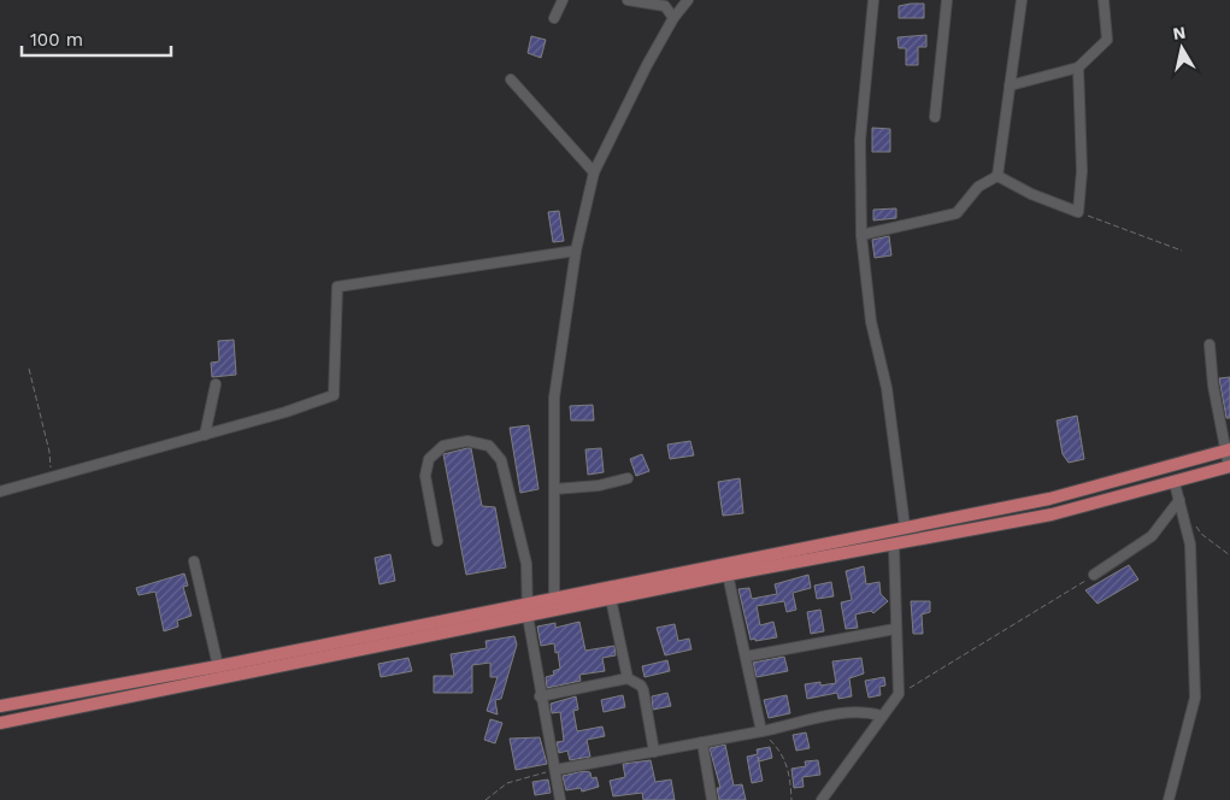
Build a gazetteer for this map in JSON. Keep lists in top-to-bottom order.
{
  "scale_bar": "100 m",
  "north": "top"
}
